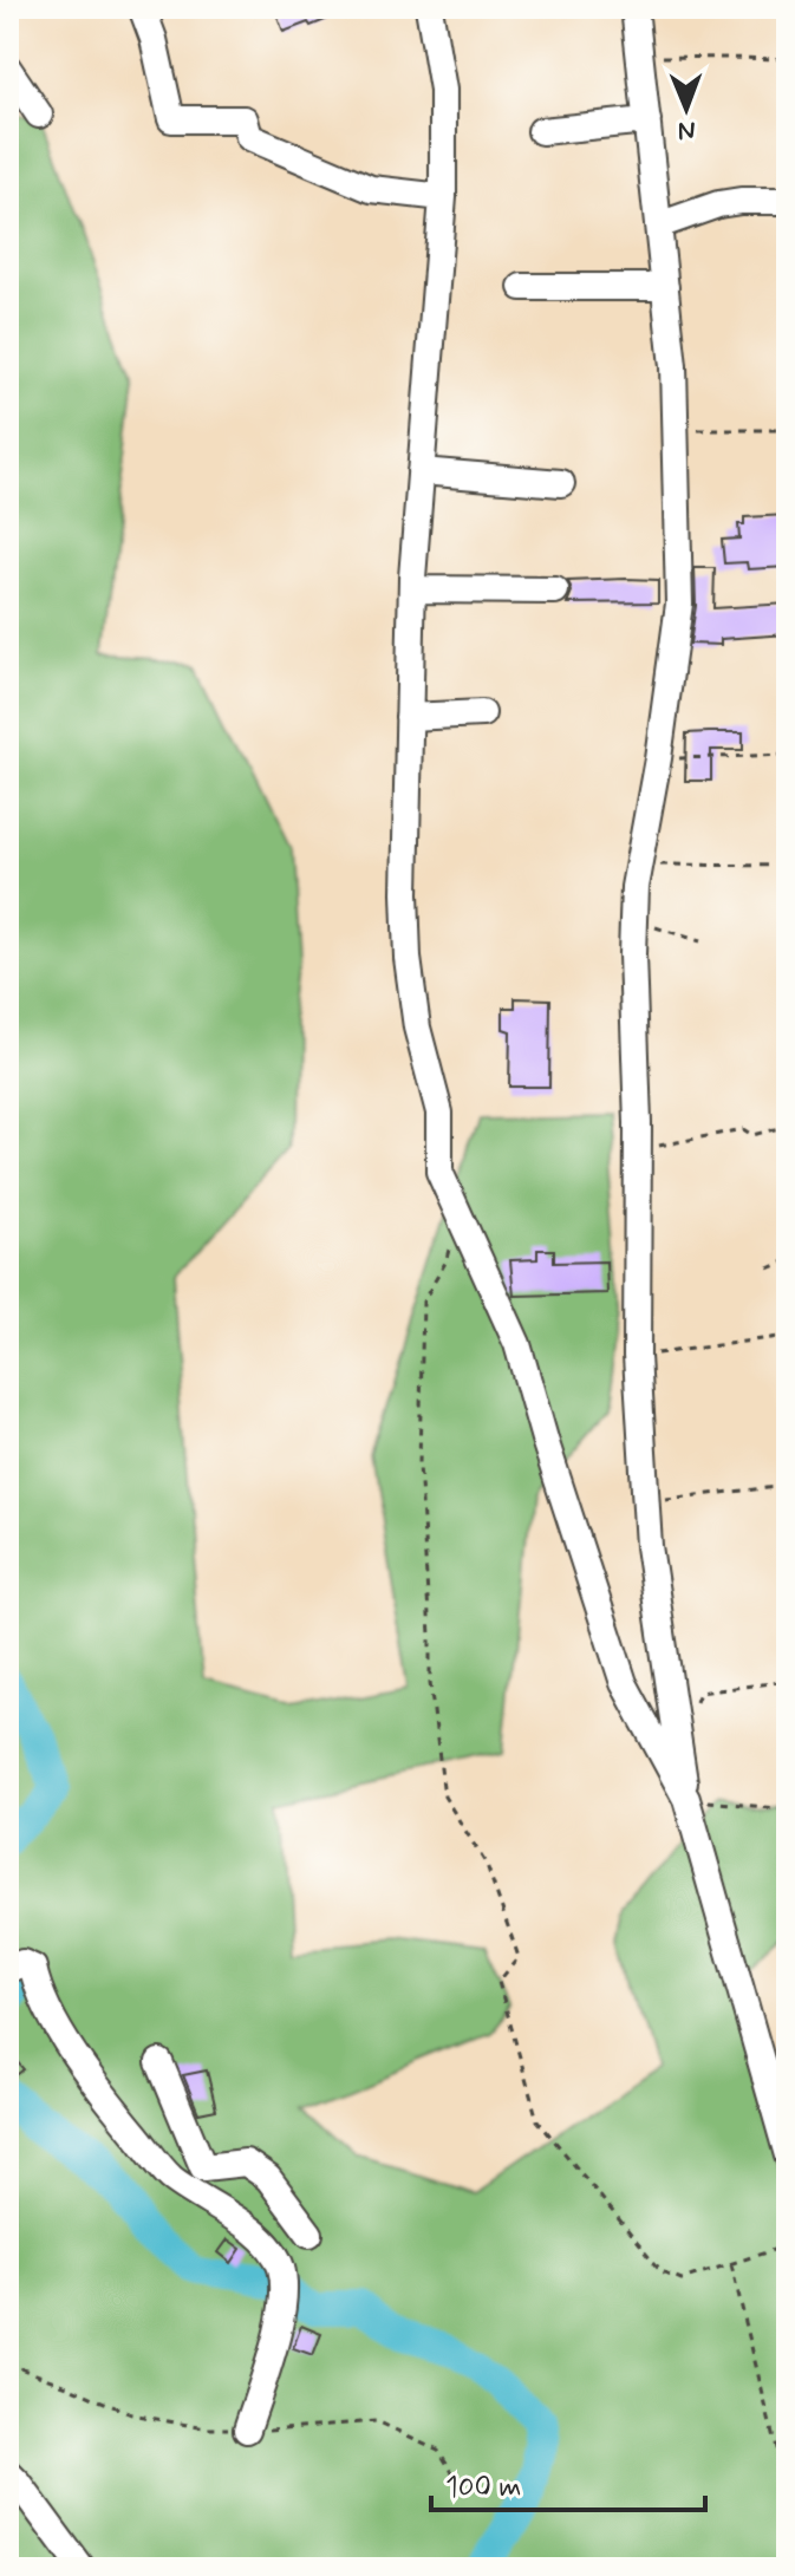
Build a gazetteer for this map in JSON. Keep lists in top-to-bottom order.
{
  "scale_bar": "100 m",
  "north": "bottom"
}
